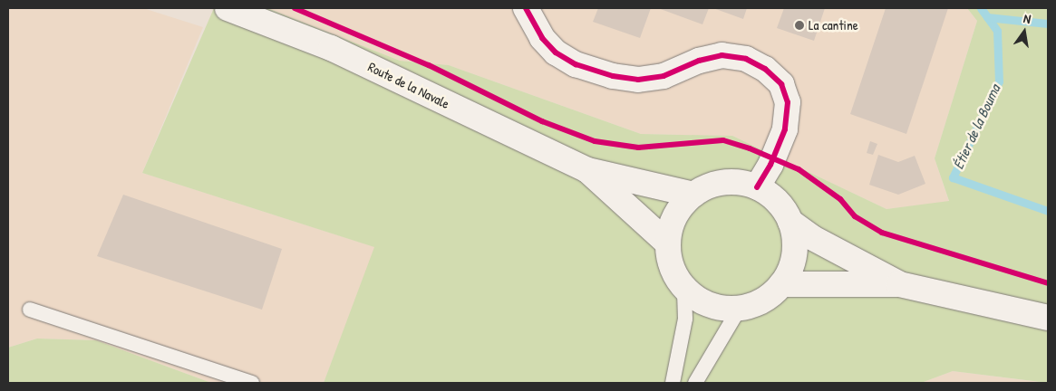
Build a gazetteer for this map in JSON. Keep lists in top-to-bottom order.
{
  "streets": {
    "main road": ["Route de la Navale"]
  },
  "water": ["Étier de la Bouma"],
  "places": ["La cantine"],
  "north": "top"
}
